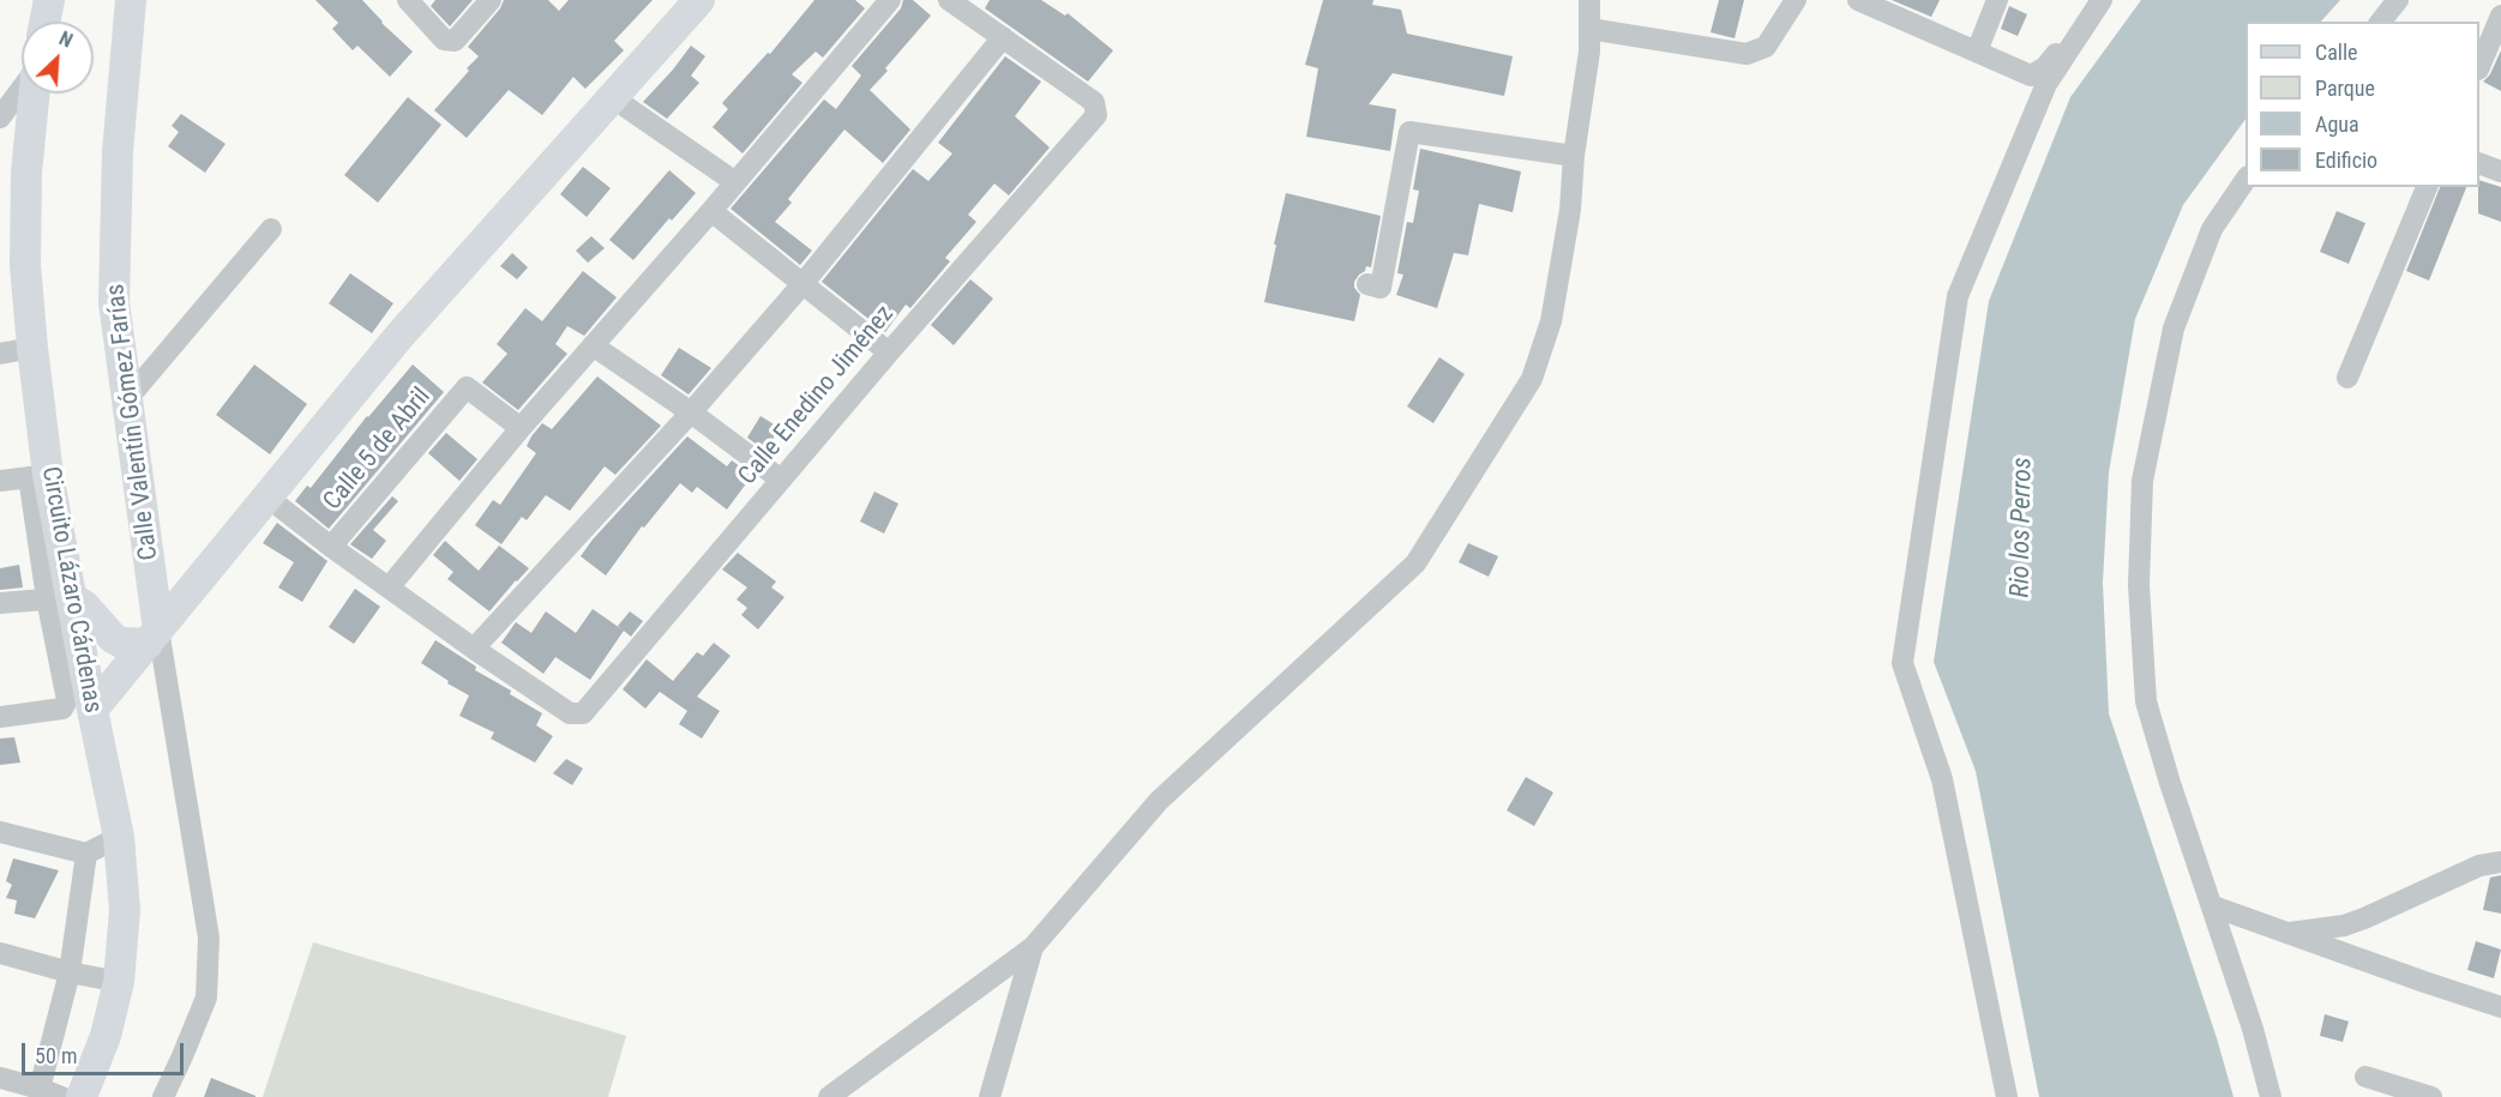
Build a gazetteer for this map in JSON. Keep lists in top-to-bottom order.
{
  "streets": {
    "street": [
      "Calle Enedino Jiménez",
      "Calle Valentín Gómez Farías",
      "Calle 5 de Abril",
      "Circuito Lázaro Cárdenas"
    ]
  },
  "water": ["Rio los Perros"],
  "legend": [
    "Calle",
    "Parque",
    "Agua",
    "Edificio"
  ],
  "scale_bar": "50 m",
  "north": "top right"
}
